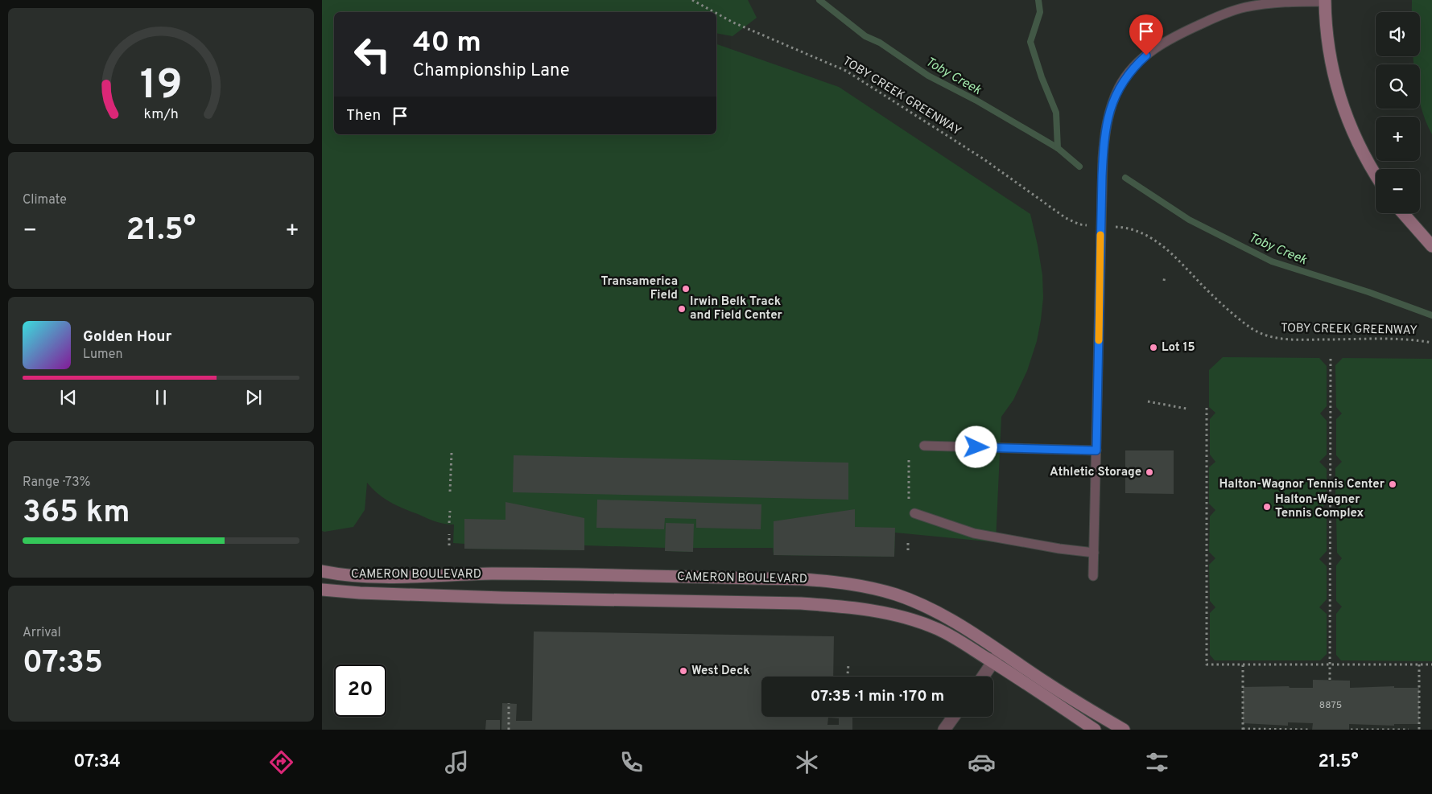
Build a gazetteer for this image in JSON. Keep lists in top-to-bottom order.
{
  "streets": {
    "street": ["CAMERON BOULEVARD"],
    "path": ["TOBY CREEK GREENWAY"]
  },
  "water": ["Toby Creek"],
  "places": [
    "Transamerica Field",
    "Irwin Belk Track and Field Center",
    "Lot 15",
    "Athletic Storage",
    "Halton-Wagnor Tennis Center",
    "Halton-Wagner Tennis Complex",
    "West Deck"
  ],
  "house_numbers": ["8875"],
  "page": {
    "map_buttons": ["+", "−"],
    "turn": ["40 m", "Championship Lane"],
    "then": "Then",
    "tile": [
      "Climate",
      ["Range · 73%", "365 km"],
      ["Arrival", "07:35"]
    ],
    "heat": ["−", "21.5°", "+"],
    "song": ["Golden Hour", "Lumen"],
    "limit": "20",
    "trip": "07:35 · 1 min · 170 m",
    "tabs": ["07:34", "21.5°"],
    "gauge": ["19", "km/h"]
  }
}
